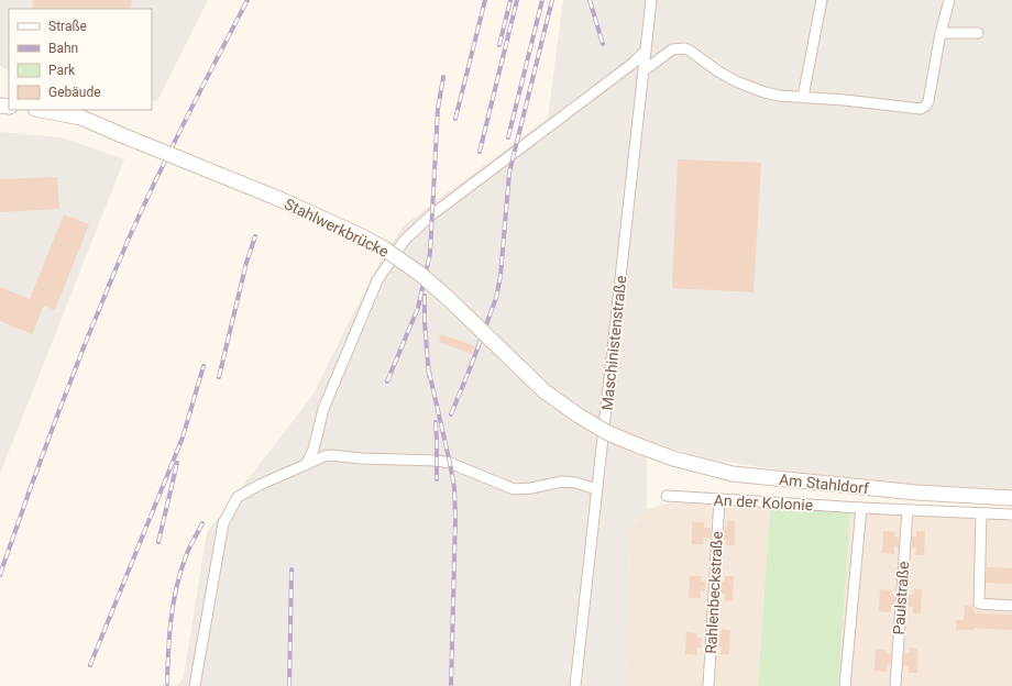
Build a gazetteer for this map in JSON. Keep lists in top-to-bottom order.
{
  "streets": {
    "main road": ["Stahlwerkbrücke", "Am Stahldorf"],
    "street": [
      "Maschinistenstraße",
      "An der Kolonie",
      "Rahlenbeckstraße",
      "Paulstraße"
    ]
  },
  "crossings": [
    ["Stahlwerkbrücke", "Am Stahldorf"],
    ["An der Kolonie", "Rahlenbeckstraße"],
    ["An der Kolonie", "Paulstraße"]
  ],
  "legend": [
    "Straße",
    "Bahn",
    "Park",
    "Gebäude"
  ]
}
